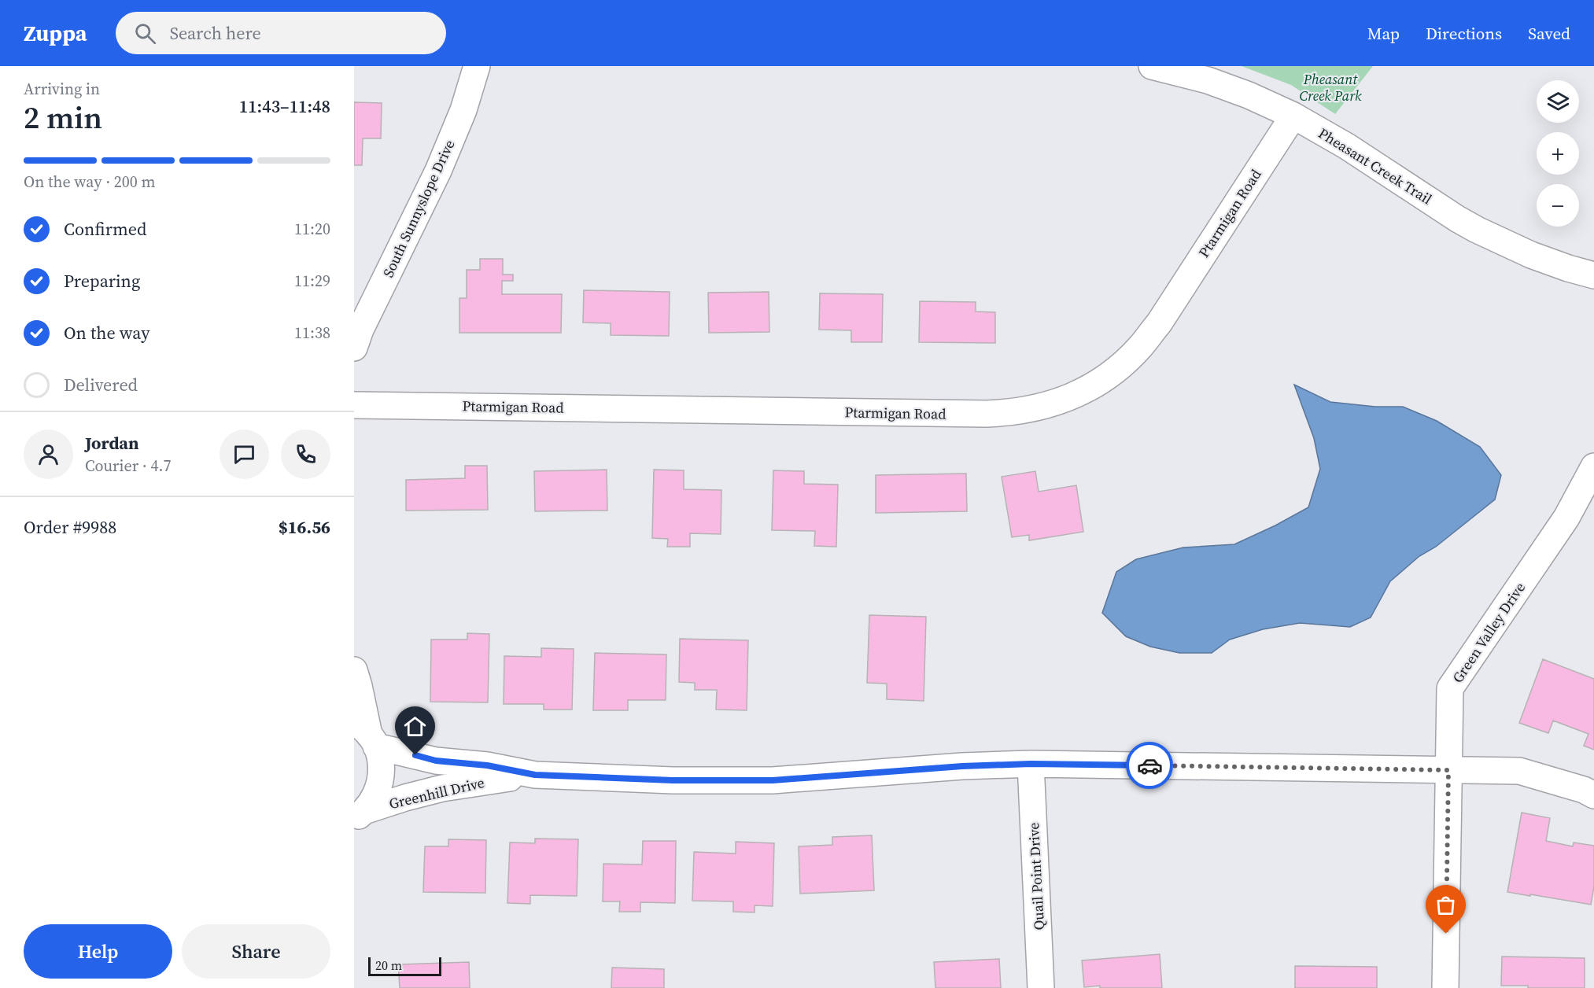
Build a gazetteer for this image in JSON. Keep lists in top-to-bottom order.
{
  "streets": {
    "street": [
      "Pheasant Creek Trail",
      "South Sunnyslope Drive",
      "Ptarmigan Road",
      "Green Valley Drive",
      "Greenhill Drive",
      "Quail Point Drive"
    ]
  },
  "crossings": [
    ["Pheasant Creek Trail", "Ptarmigan Road"],
    ["Green Valley Drive", "Greenhill Drive"],
    ["Greenhill Drive", "Quail Point Drive"]
  ],
  "parks": ["Pheasant Creek Park"],
  "scale_bar": "20 m",
  "page": {
    "header": "Zuppa",
    "search": "Search here",
    "nav": ["Map", "Directions", "Saved"],
    "heading": ["2 min", "Arriving in", "11:43–11:48"],
    "panel": [
      "Jordan",
      "Courier · 4.7",
      "Order #9988",
      "$16.56"
    ],
    "map_buttons": ["+", "−"],
    "bar": "On the way · 200 m",
    "list": [
      ["Confirmed", "11:20"],
      ["Preparing", "11:29"],
      ["On the way", "11:38"],
      "Delivered"
    ],
    "buttons": ["Help", "Share"],
    "scale": "20 m"
  }
}
